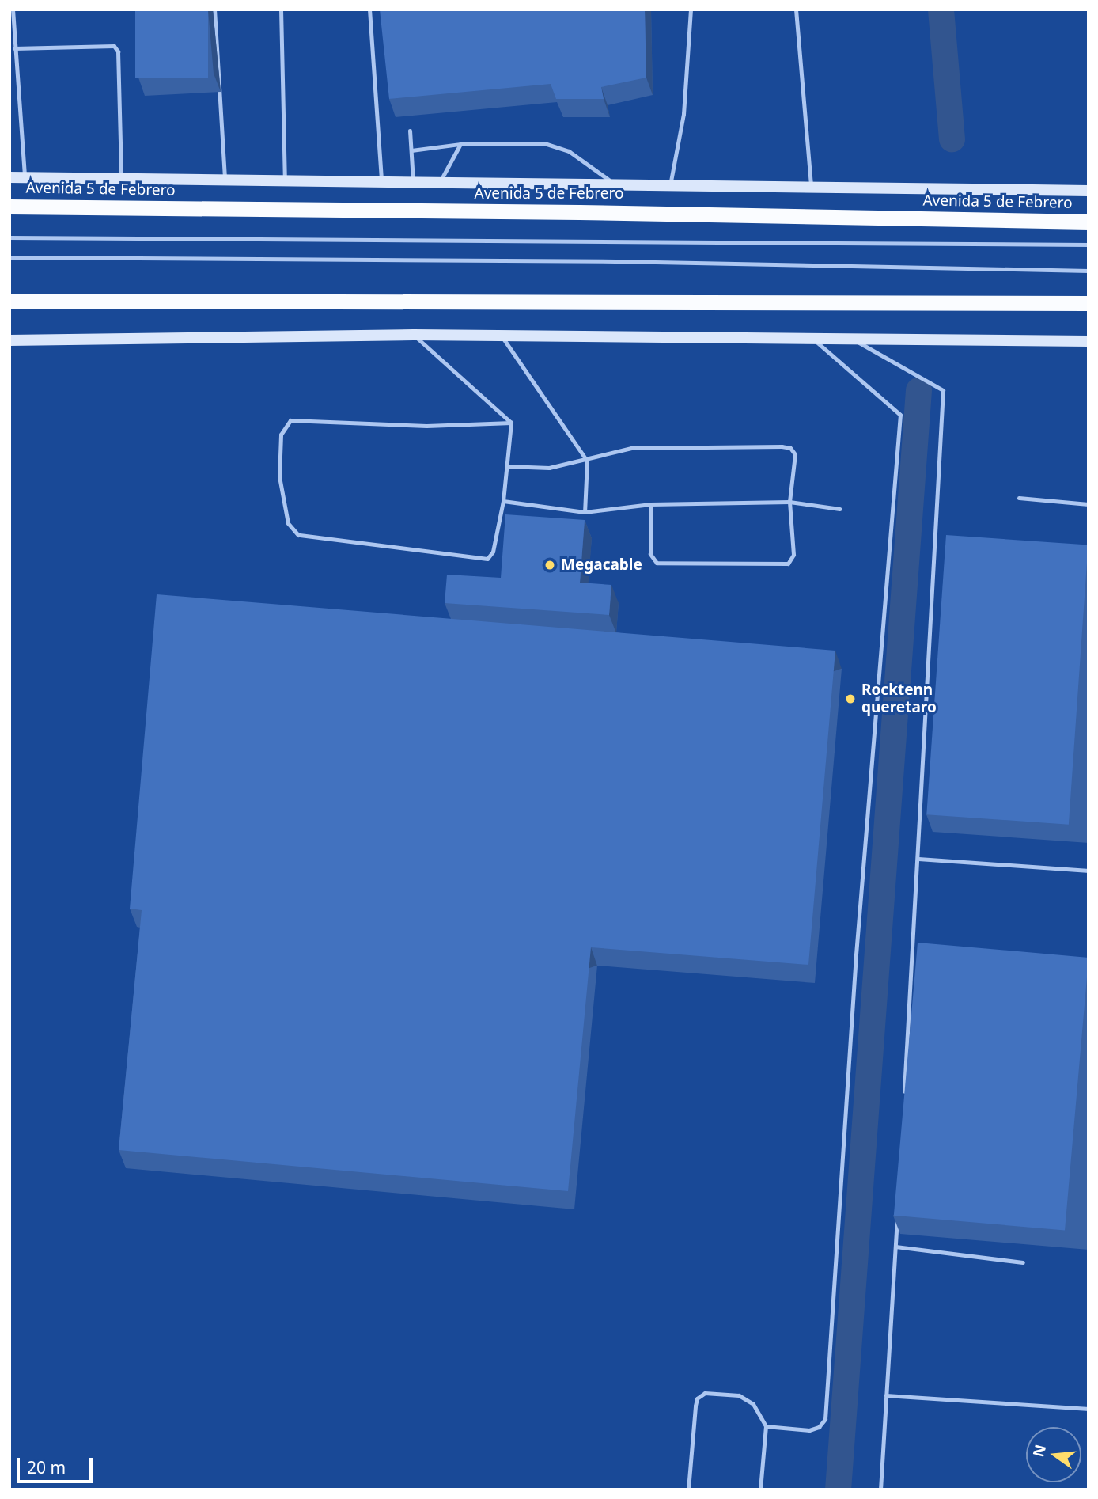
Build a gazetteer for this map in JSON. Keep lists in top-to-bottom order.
{
  "streets": {
    "highway": ["Avenida 5 de Febrero"]
  },
  "places": ["Megacable", "Rocktenn queretaro"],
  "scale_bar": "20 m",
  "north": "left"
}
